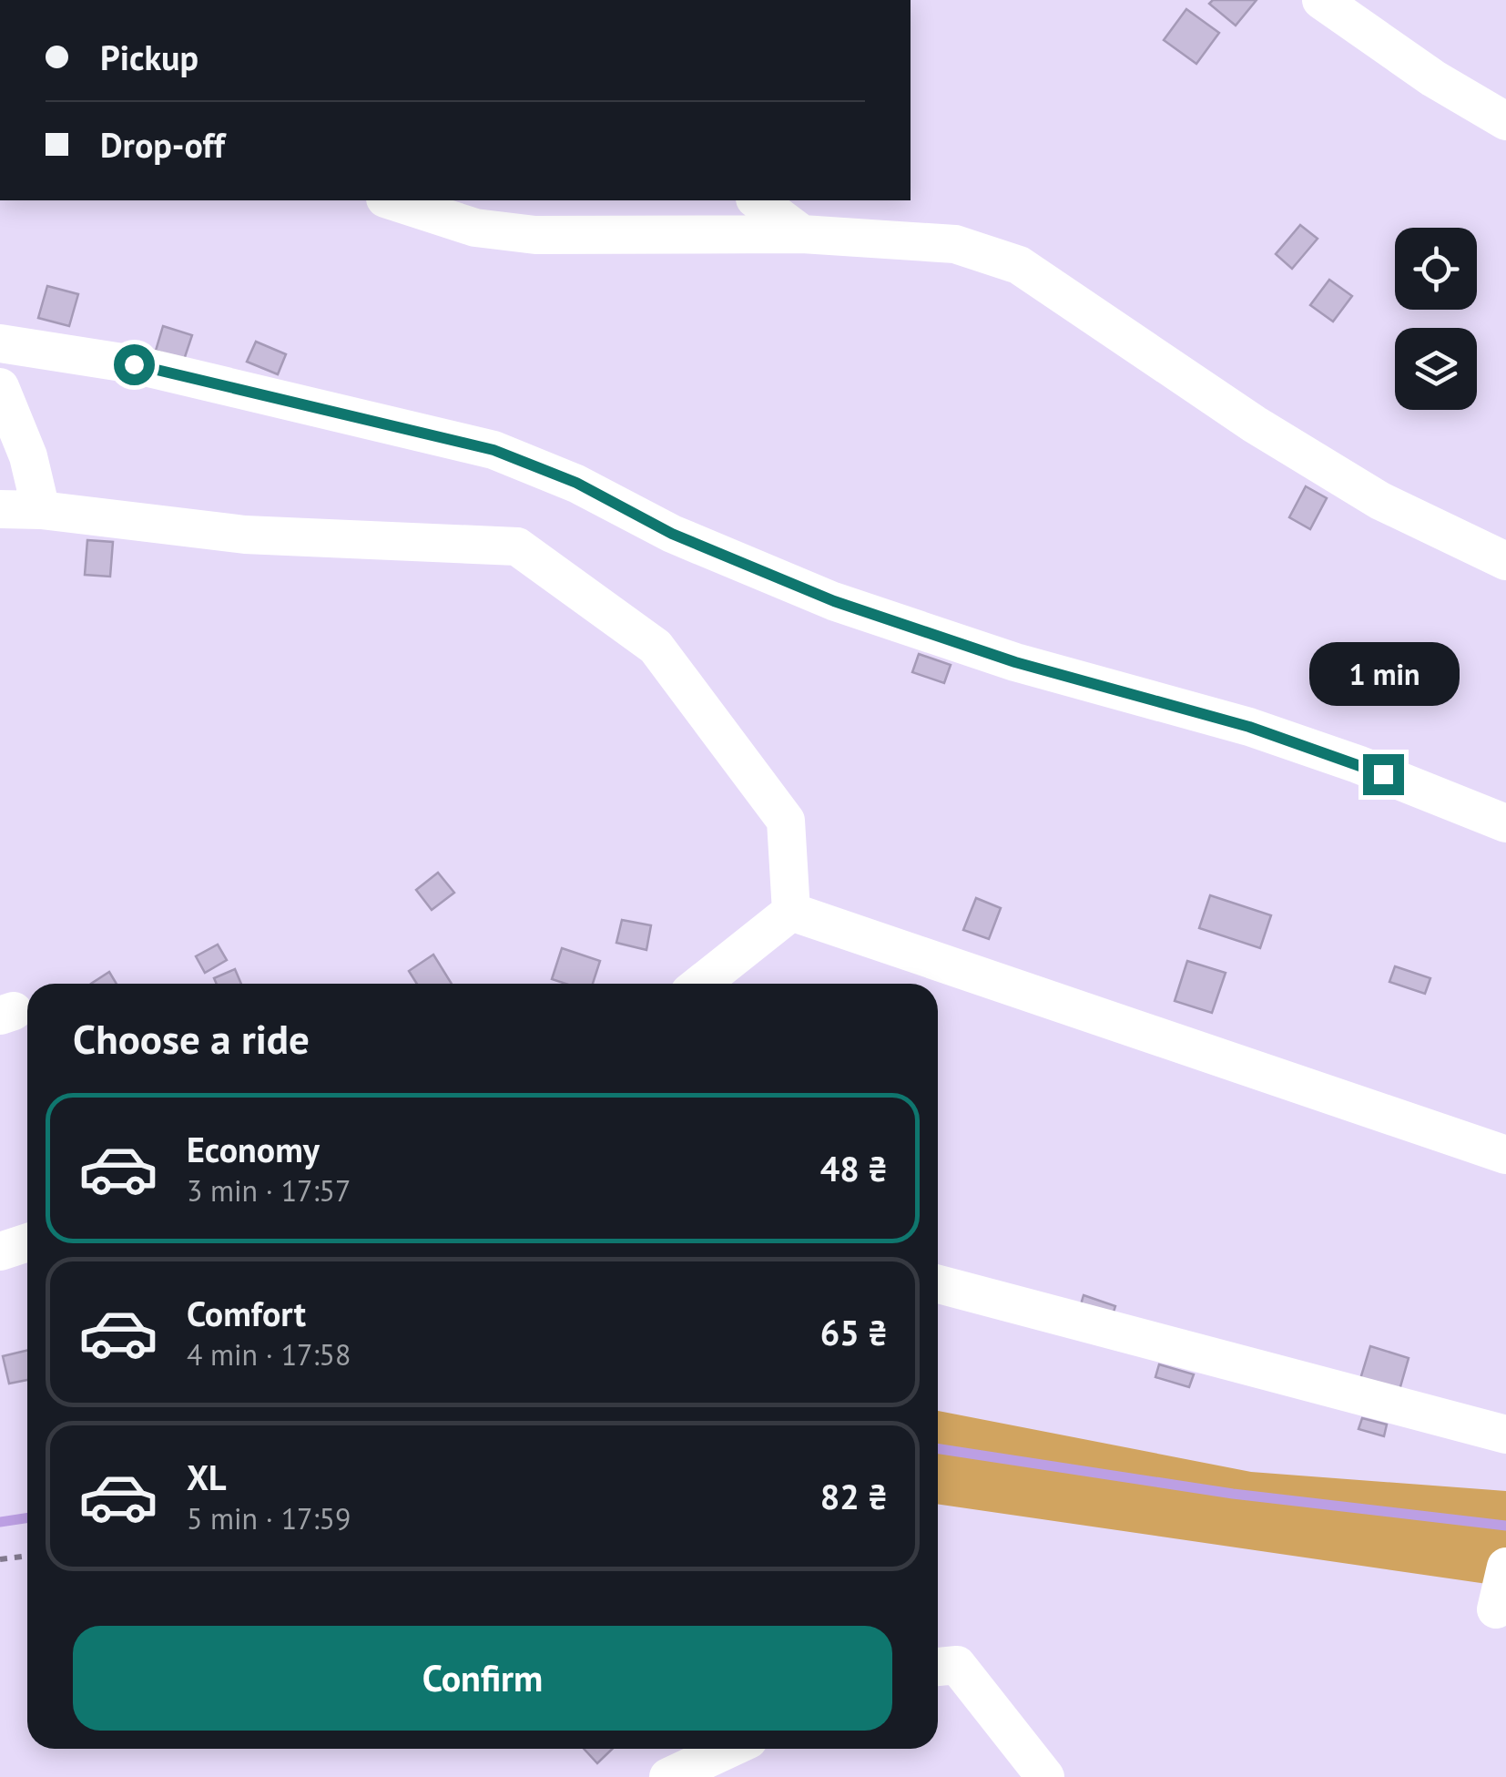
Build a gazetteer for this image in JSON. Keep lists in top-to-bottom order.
{
  "page": {
    "banner": ["Pickup", "Drop-off"],
    "bubble": "1 min",
    "heading": "Choose a ride",
    "list": [
      {
        "name": "Economy",
        "note": "3 min · 17:57",
        "value": "48 ₴"
      },
      {
        "name": "Comfort",
        "note": "4 min · 17:58",
        "value": "65 ₴"
      },
      {
        "name": "XL",
        "note": "5 min · 17:59",
        "value": "82 ₴"
      }
    ],
    "buttons": "Confirm"
  }
}
